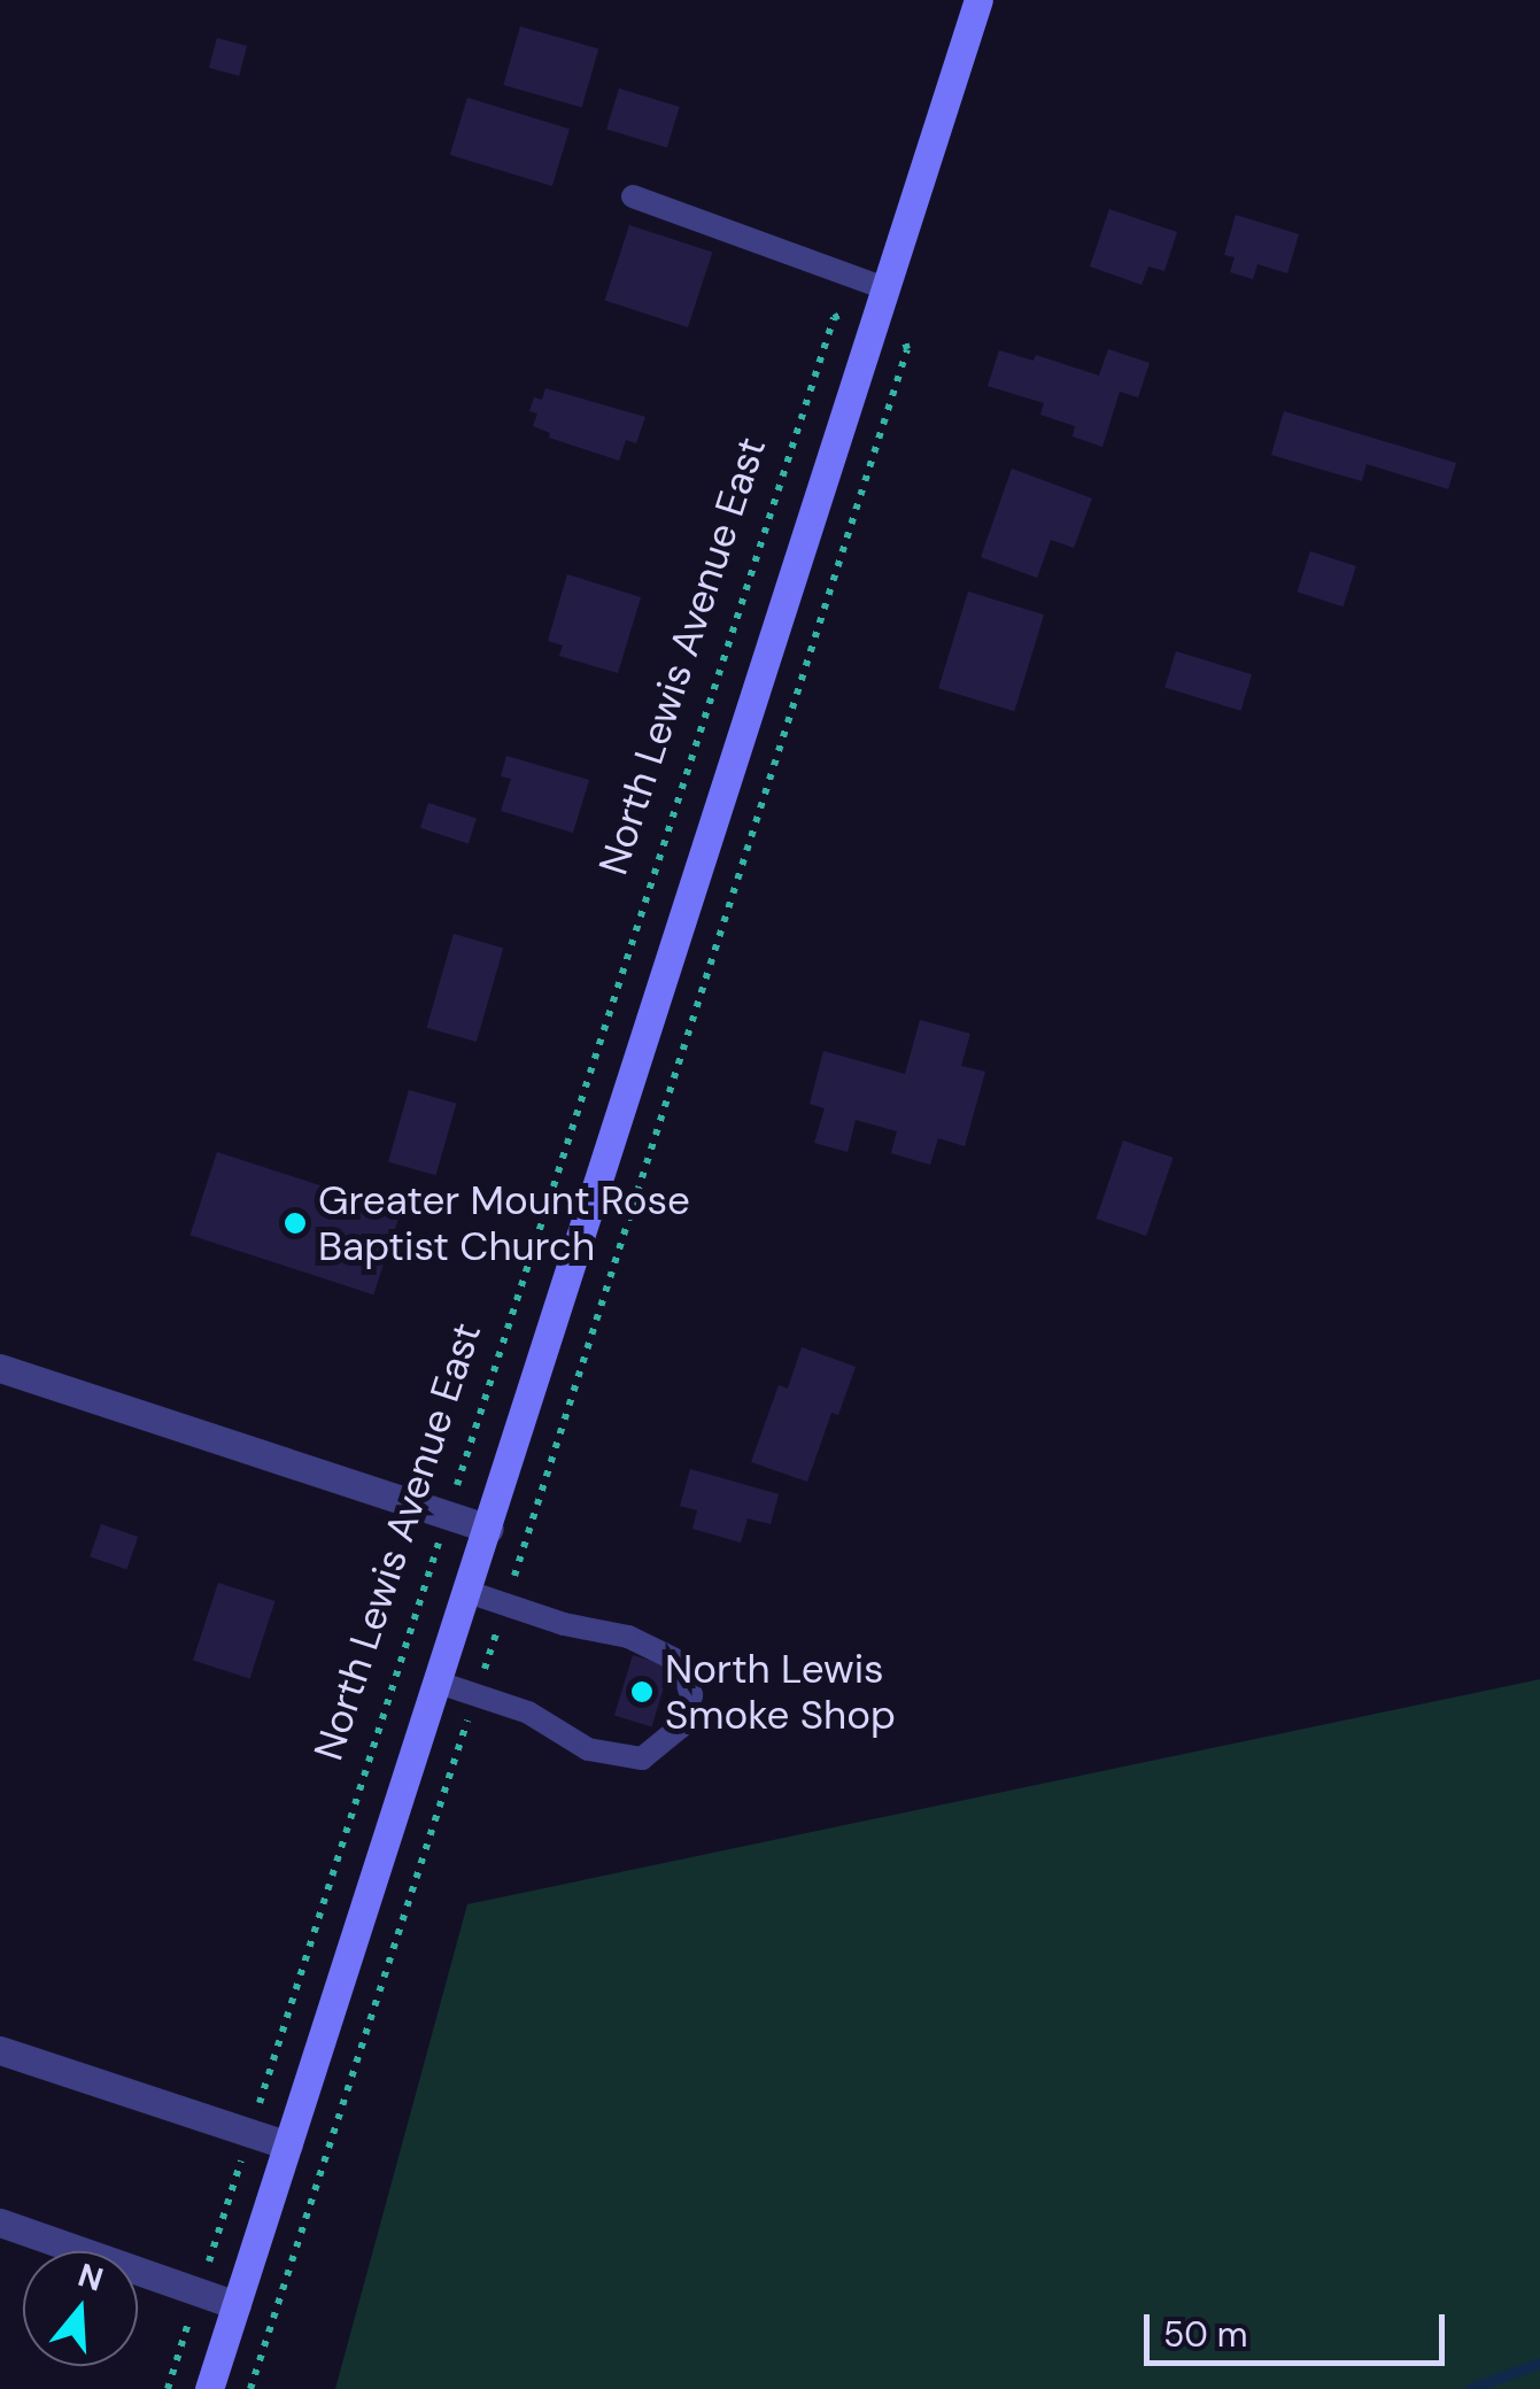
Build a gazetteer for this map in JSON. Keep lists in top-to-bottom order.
{
  "streets": {
    "main road": ["North Lewis Avenue East"]
  },
  "places": ["Greater Mount Rose Baptist Church", "North Lewis Smoke Shop"],
  "scale_bar": "50 m",
  "north": "top"
}
